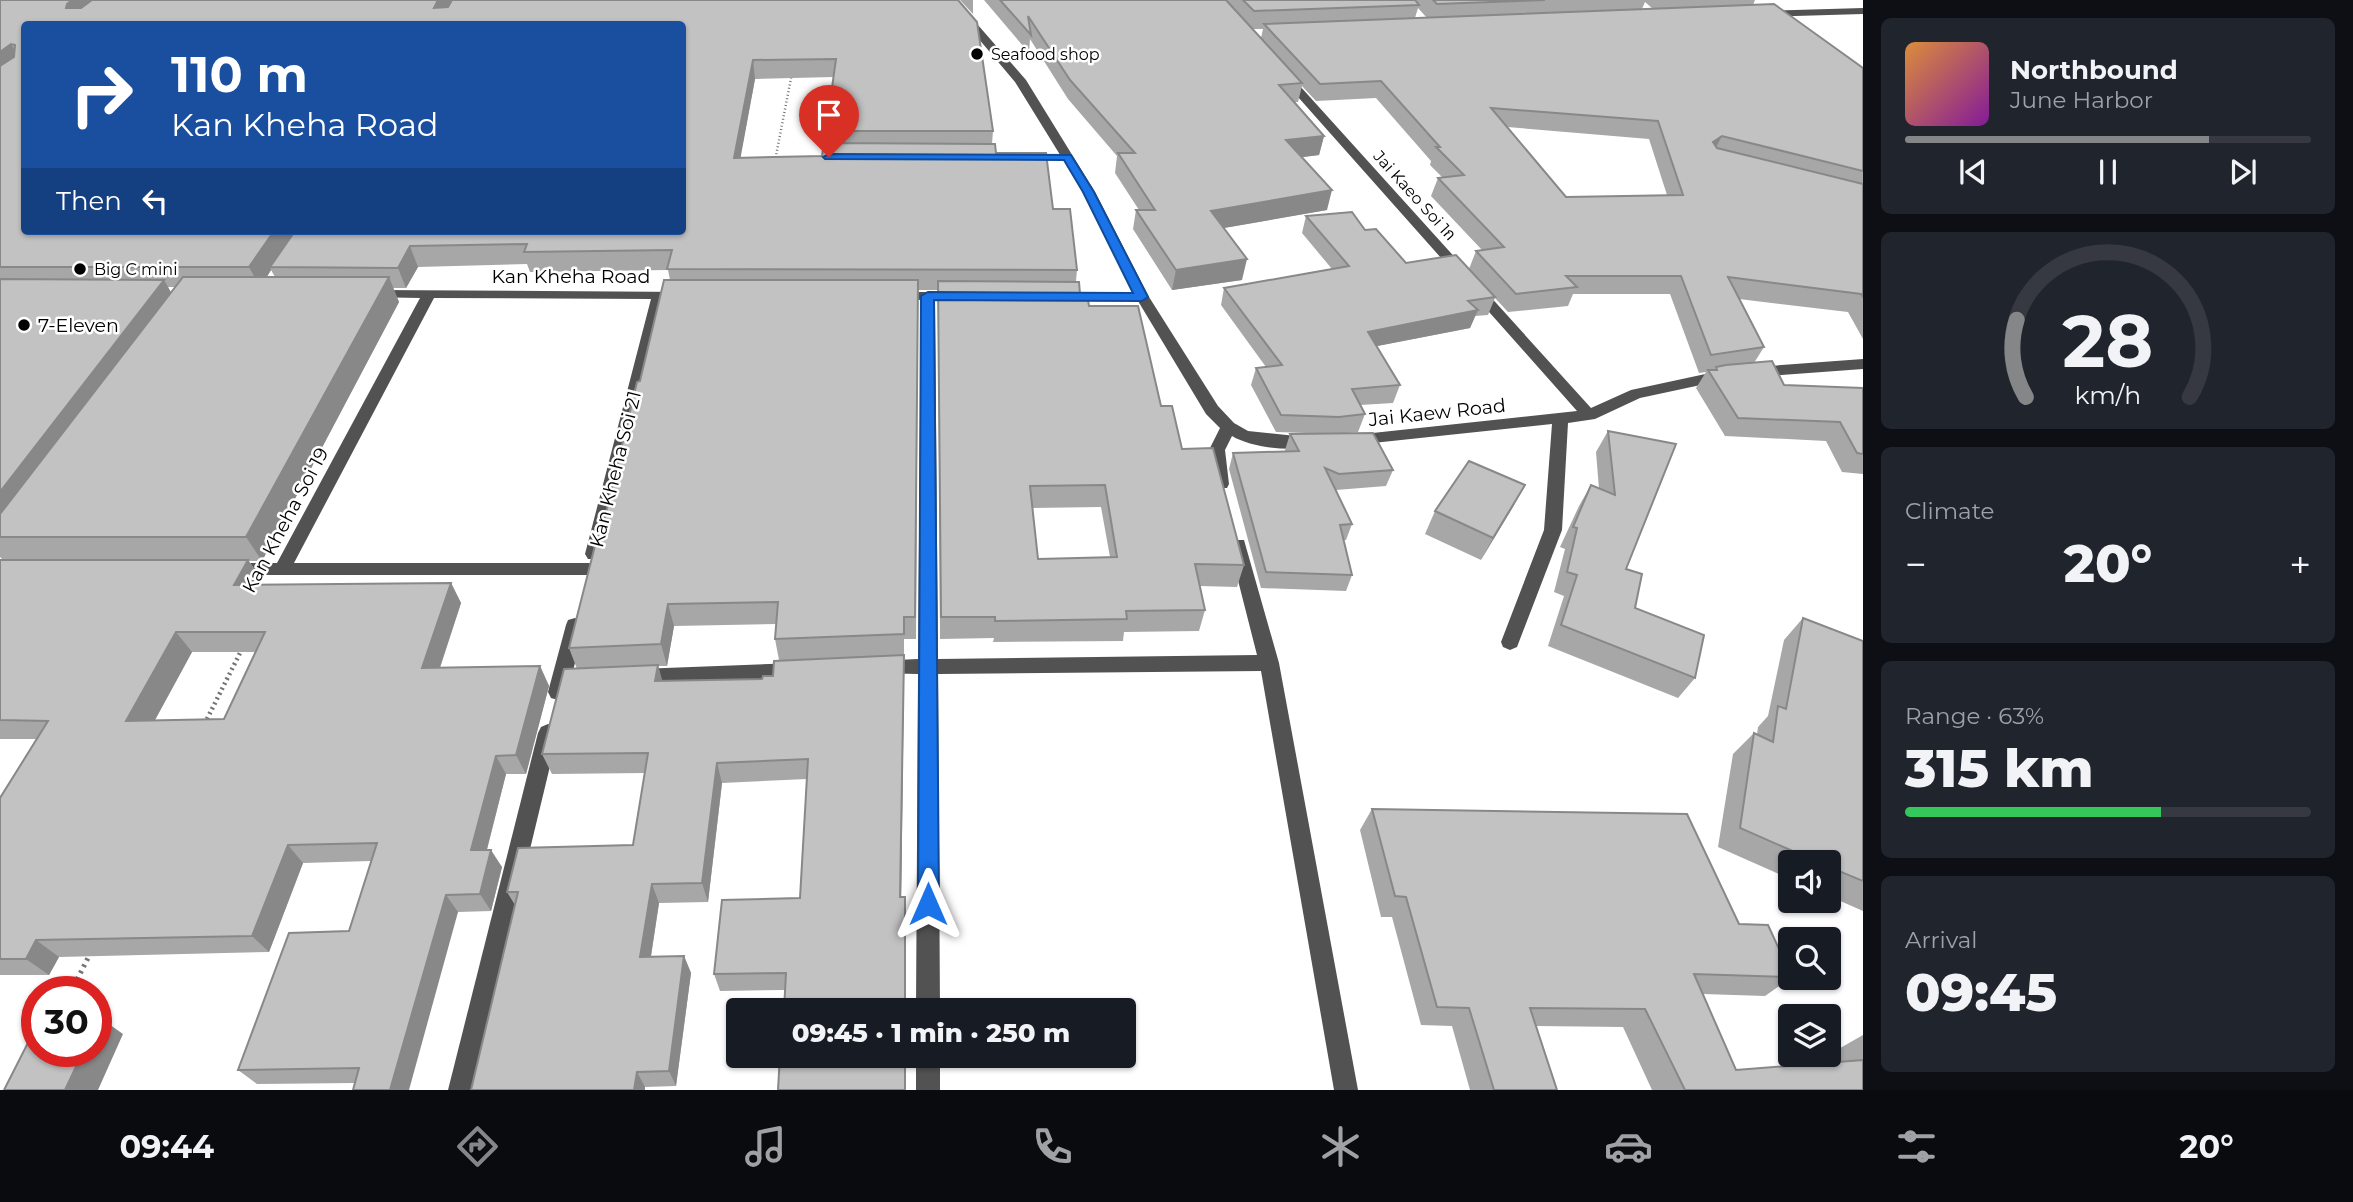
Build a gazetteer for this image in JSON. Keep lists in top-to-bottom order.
{
  "streets": {
    "street": [
      "Jai Kaeo Soi 1ก",
      "Kan Kheha Road",
      "Jai Kaew Road",
      "Kan Kheha Soi 21",
      "Kan Kheha Soi 19"
    ]
  },
  "crossings": [
    ["Jai Kaeo Soi 1ก", "Jai Kaew Road"],
    ["Kan Kheha Road", "Kan Kheha Soi 21"],
    ["Kan Kheha Road", "Kan Kheha Soi 19"]
  ],
  "places": ["Seafood shop", "Big C mini", "7-Eleven"],
  "page": {
    "turn": ["110 m", "Kan Kheha Road"],
    "song": ["Northbound", "June Harbor"],
    "then": "Then",
    "tile": [
      "Climate",
      ["Range · 63%", "315 km"],
      ["Arrival", "09:45"]
    ],
    "heat": ["−", "20°", "+"],
    "limit": "30",
    "trip": "09:45 · 1 min · 250 m",
    "tabs": ["09:44", "20°"],
    "gauge": ["28", "km/h"]
  }
}
